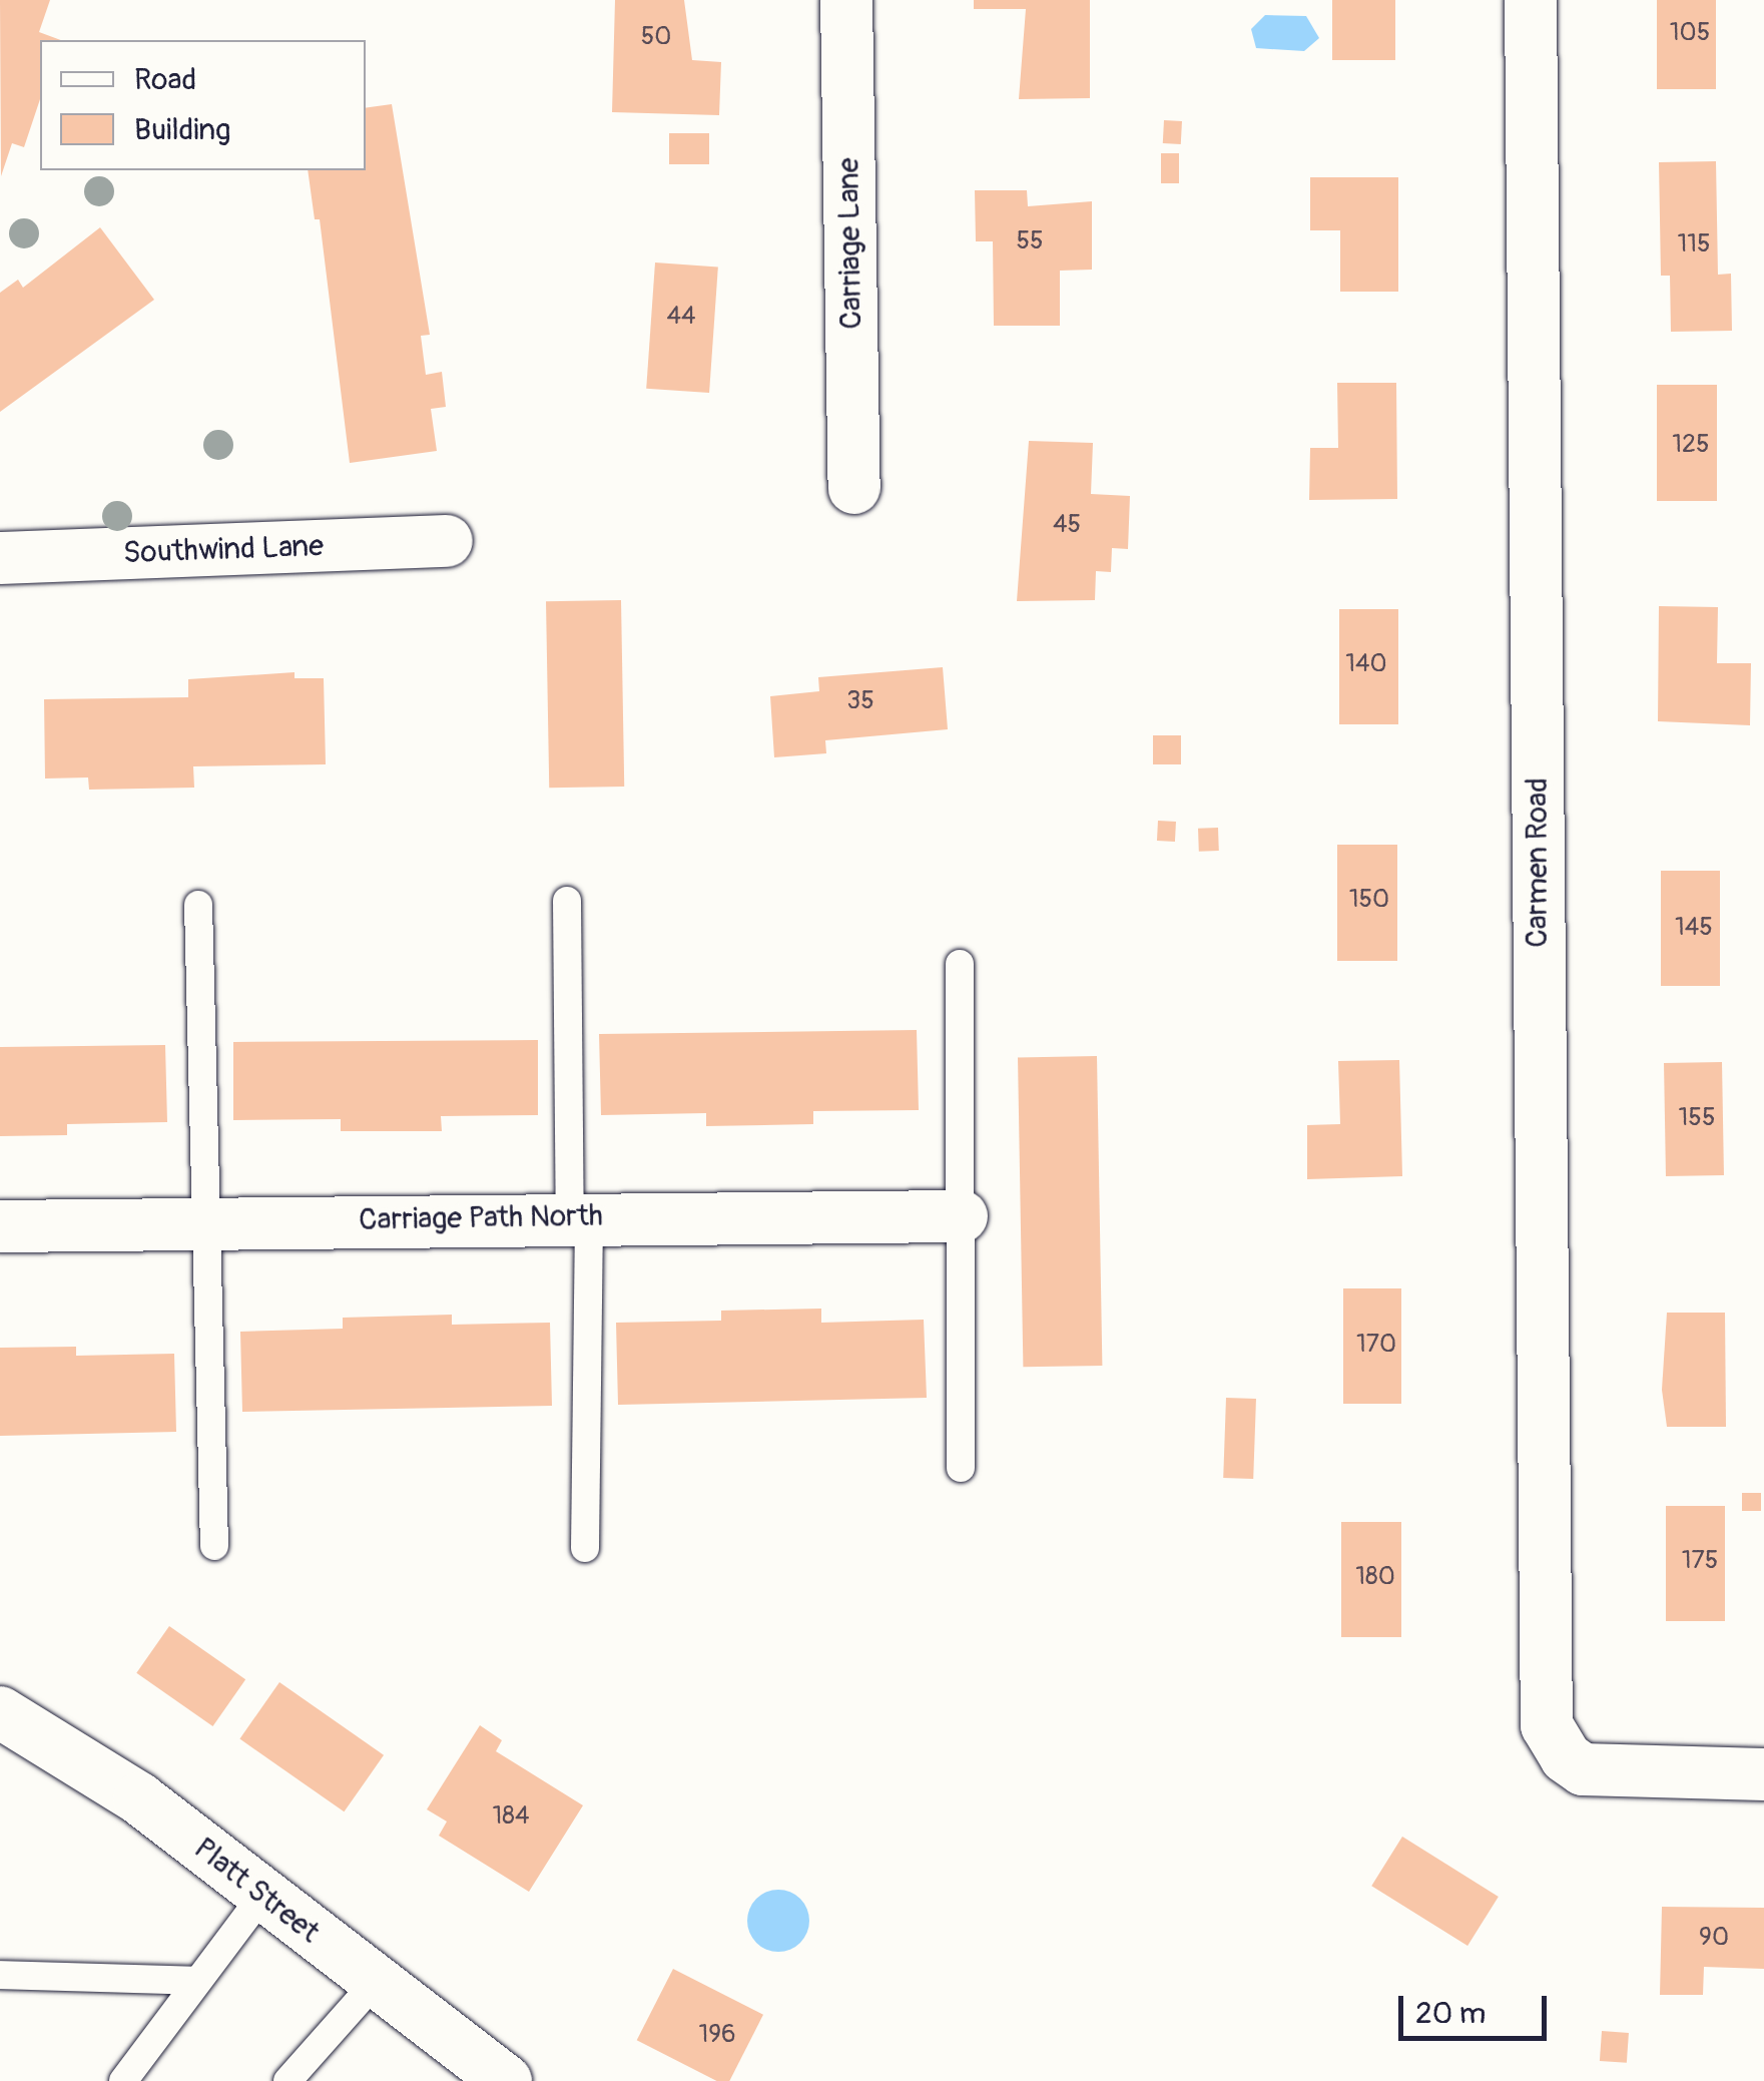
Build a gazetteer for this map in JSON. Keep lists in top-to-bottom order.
{
  "streets": {
    "street": [
      "Carriage Lane",
      "Southwind Lane",
      "Carmen Road",
      "Carriage Path North",
      "Platt Street"
    ]
  },
  "house_numbers": [
    "105",
    "50",
    "55",
    "115",
    "44",
    "125",
    "45",
    "140",
    "35",
    "150",
    "145",
    "155",
    "170",
    "175",
    "180",
    "184",
    "90",
    "196"
  ],
  "legend": ["Road", "Building"],
  "scale_bar": "20 m"
}
